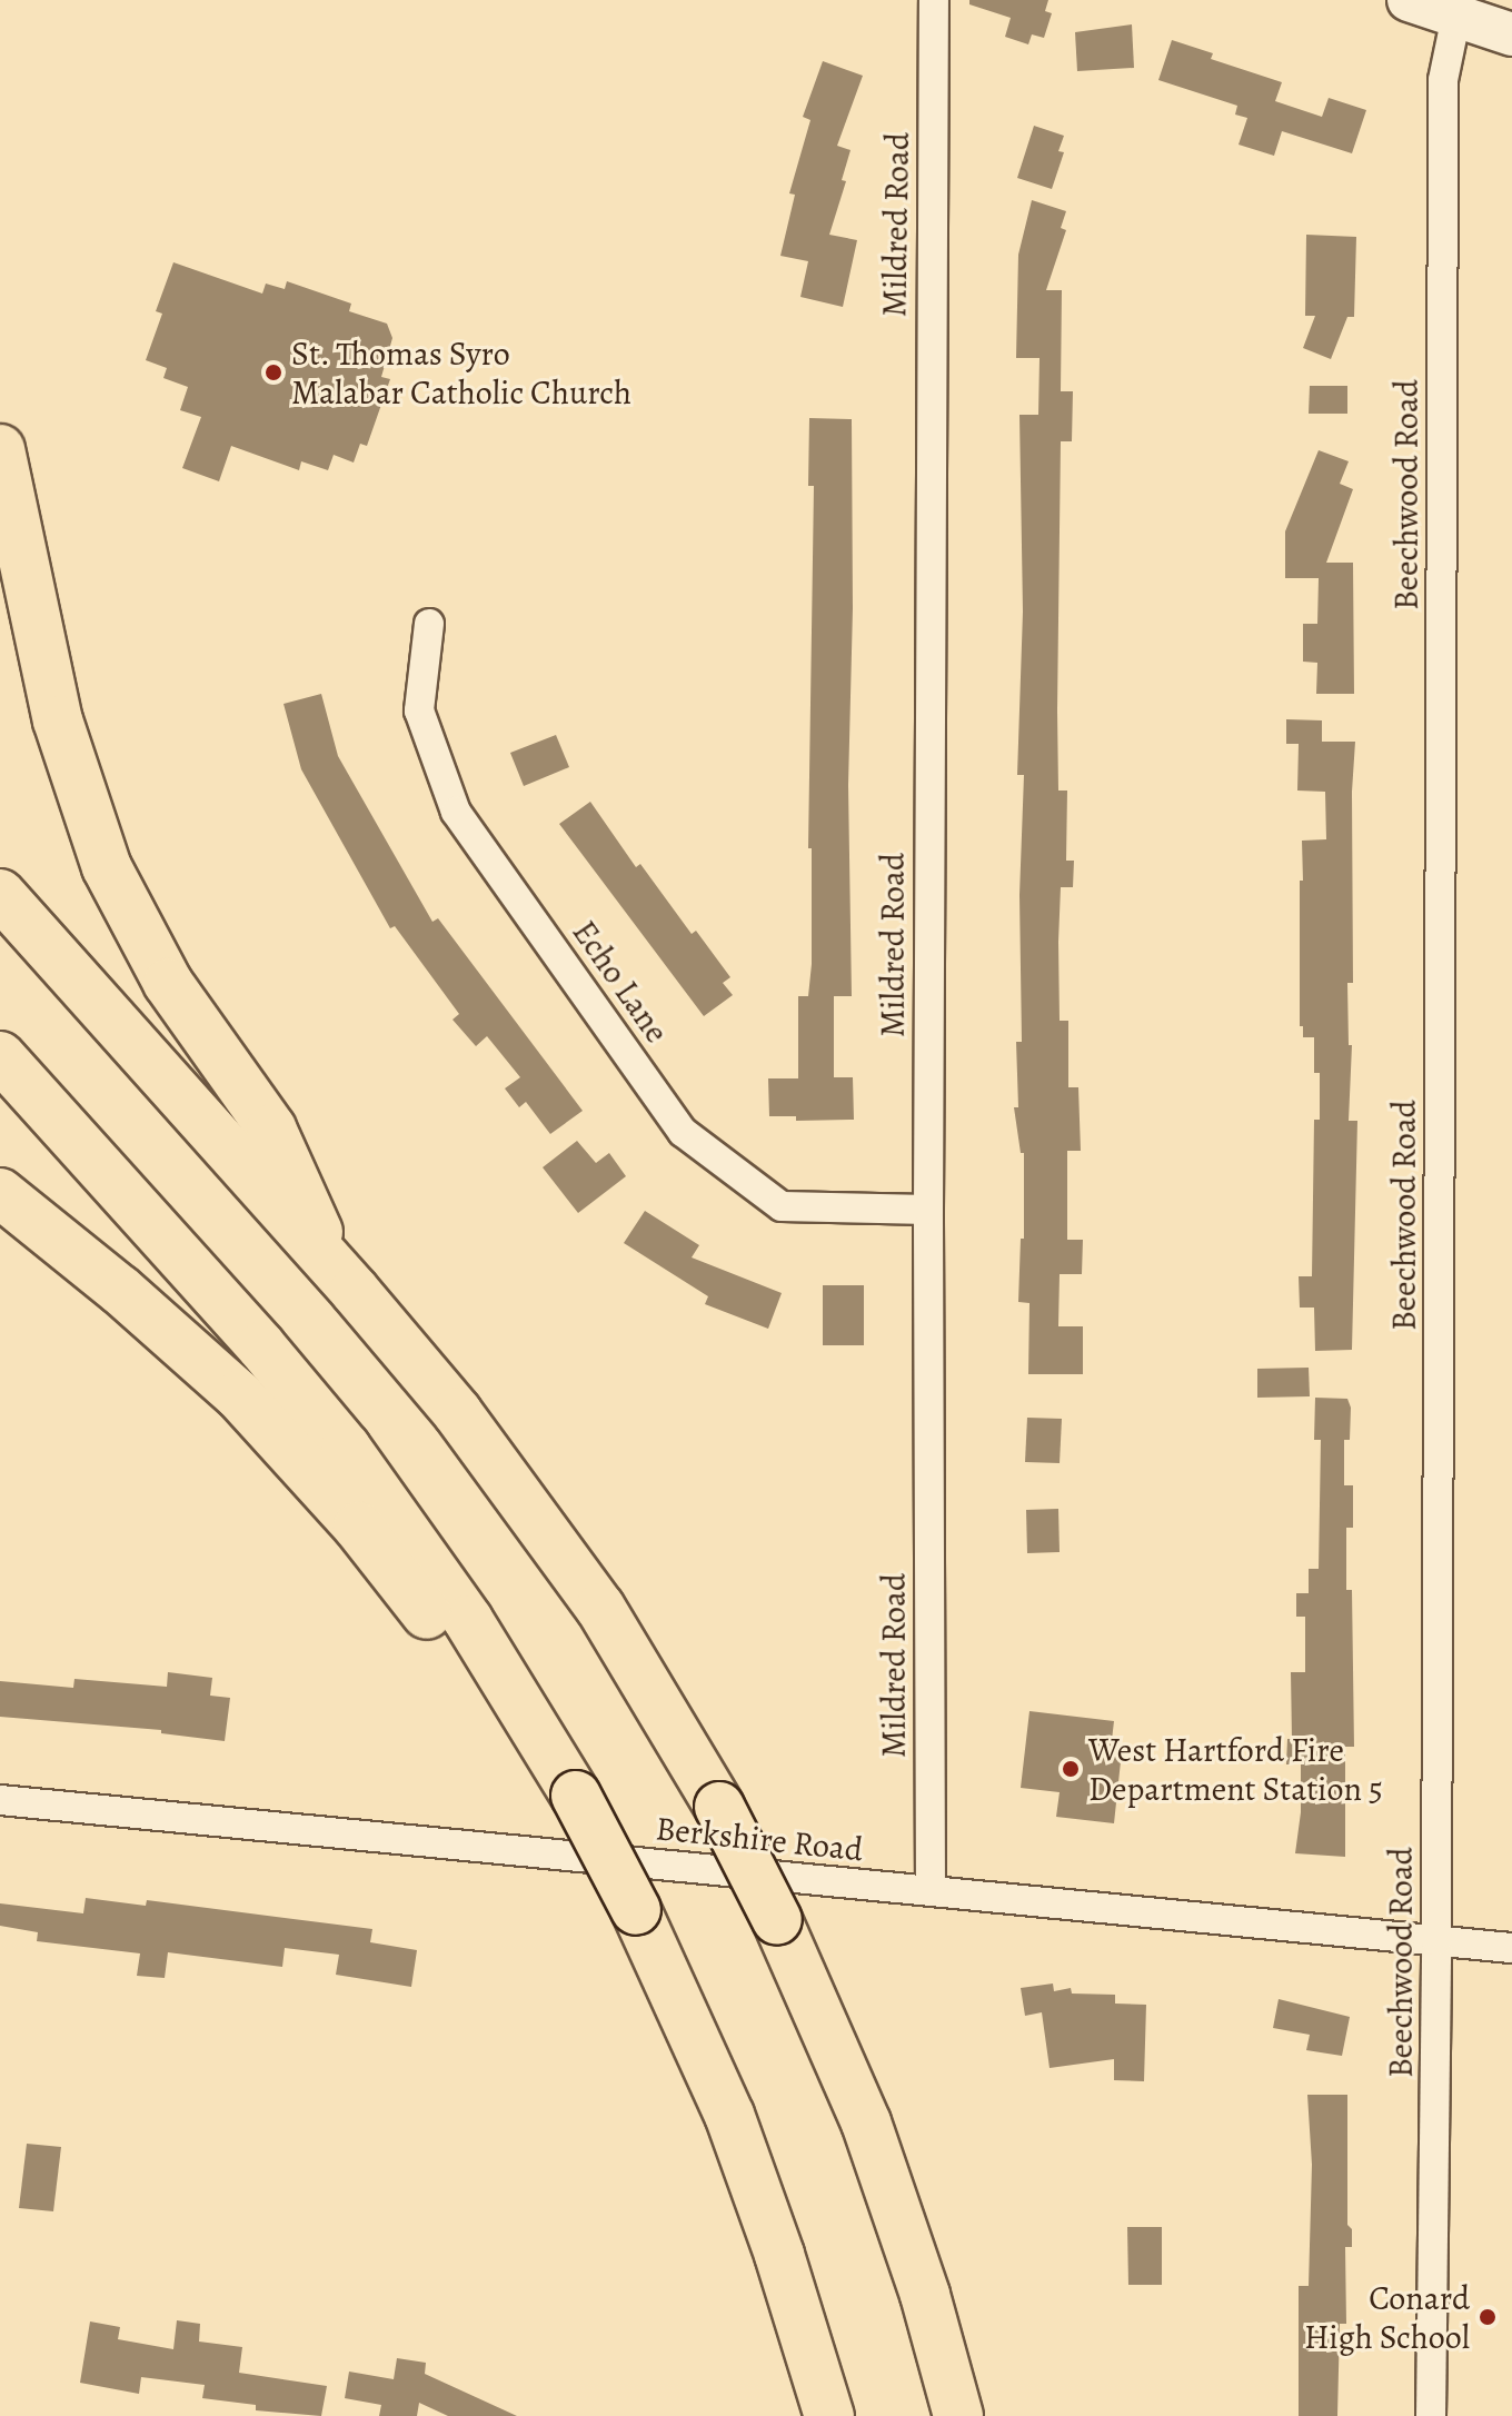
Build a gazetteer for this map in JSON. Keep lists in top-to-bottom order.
{
  "streets": {
    "street": [
      "Mildred Road",
      "Beechwood Road",
      "Echo Lane",
      "Berkshire Road"
    ]
  },
  "crossings": [
    ["Mildred Road", "Echo Lane"],
    ["Mildred Road", "Berkshire Road"],
    ["Beechwood Road", "Berkshire Road"]
  ],
  "places": ["St. Thomas Syro Malabar Catholic Church", "West Hartford Fire Department Station 5", "Conard High School"]
}
